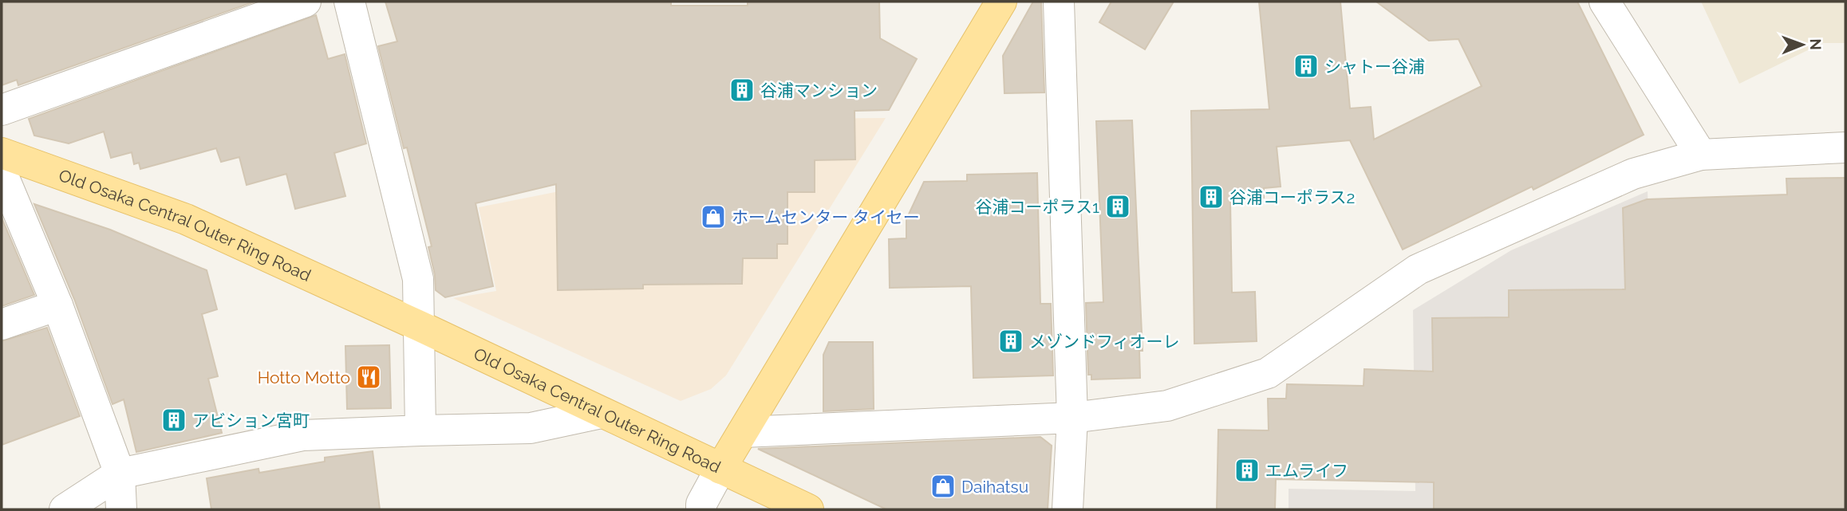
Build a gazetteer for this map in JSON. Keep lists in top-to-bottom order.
{
  "streets": {
    "main road": ["Old Osaka Central Outer Ring Road"]
  },
  "places": {
    "building": [
      "シャトー谷浦",
      "谷浦マンション",
      "谷浦コーポラス2",
      "谷浦コーポラス1",
      "メゾンドフィオーレ",
      "アビション宮町",
      "エムライフ"
    ],
    "shop": ["ホームセンター タイセー", "Daihatsu"],
    "restaurant": ["Hotto Motto"]
  },
  "north": "right"
}
